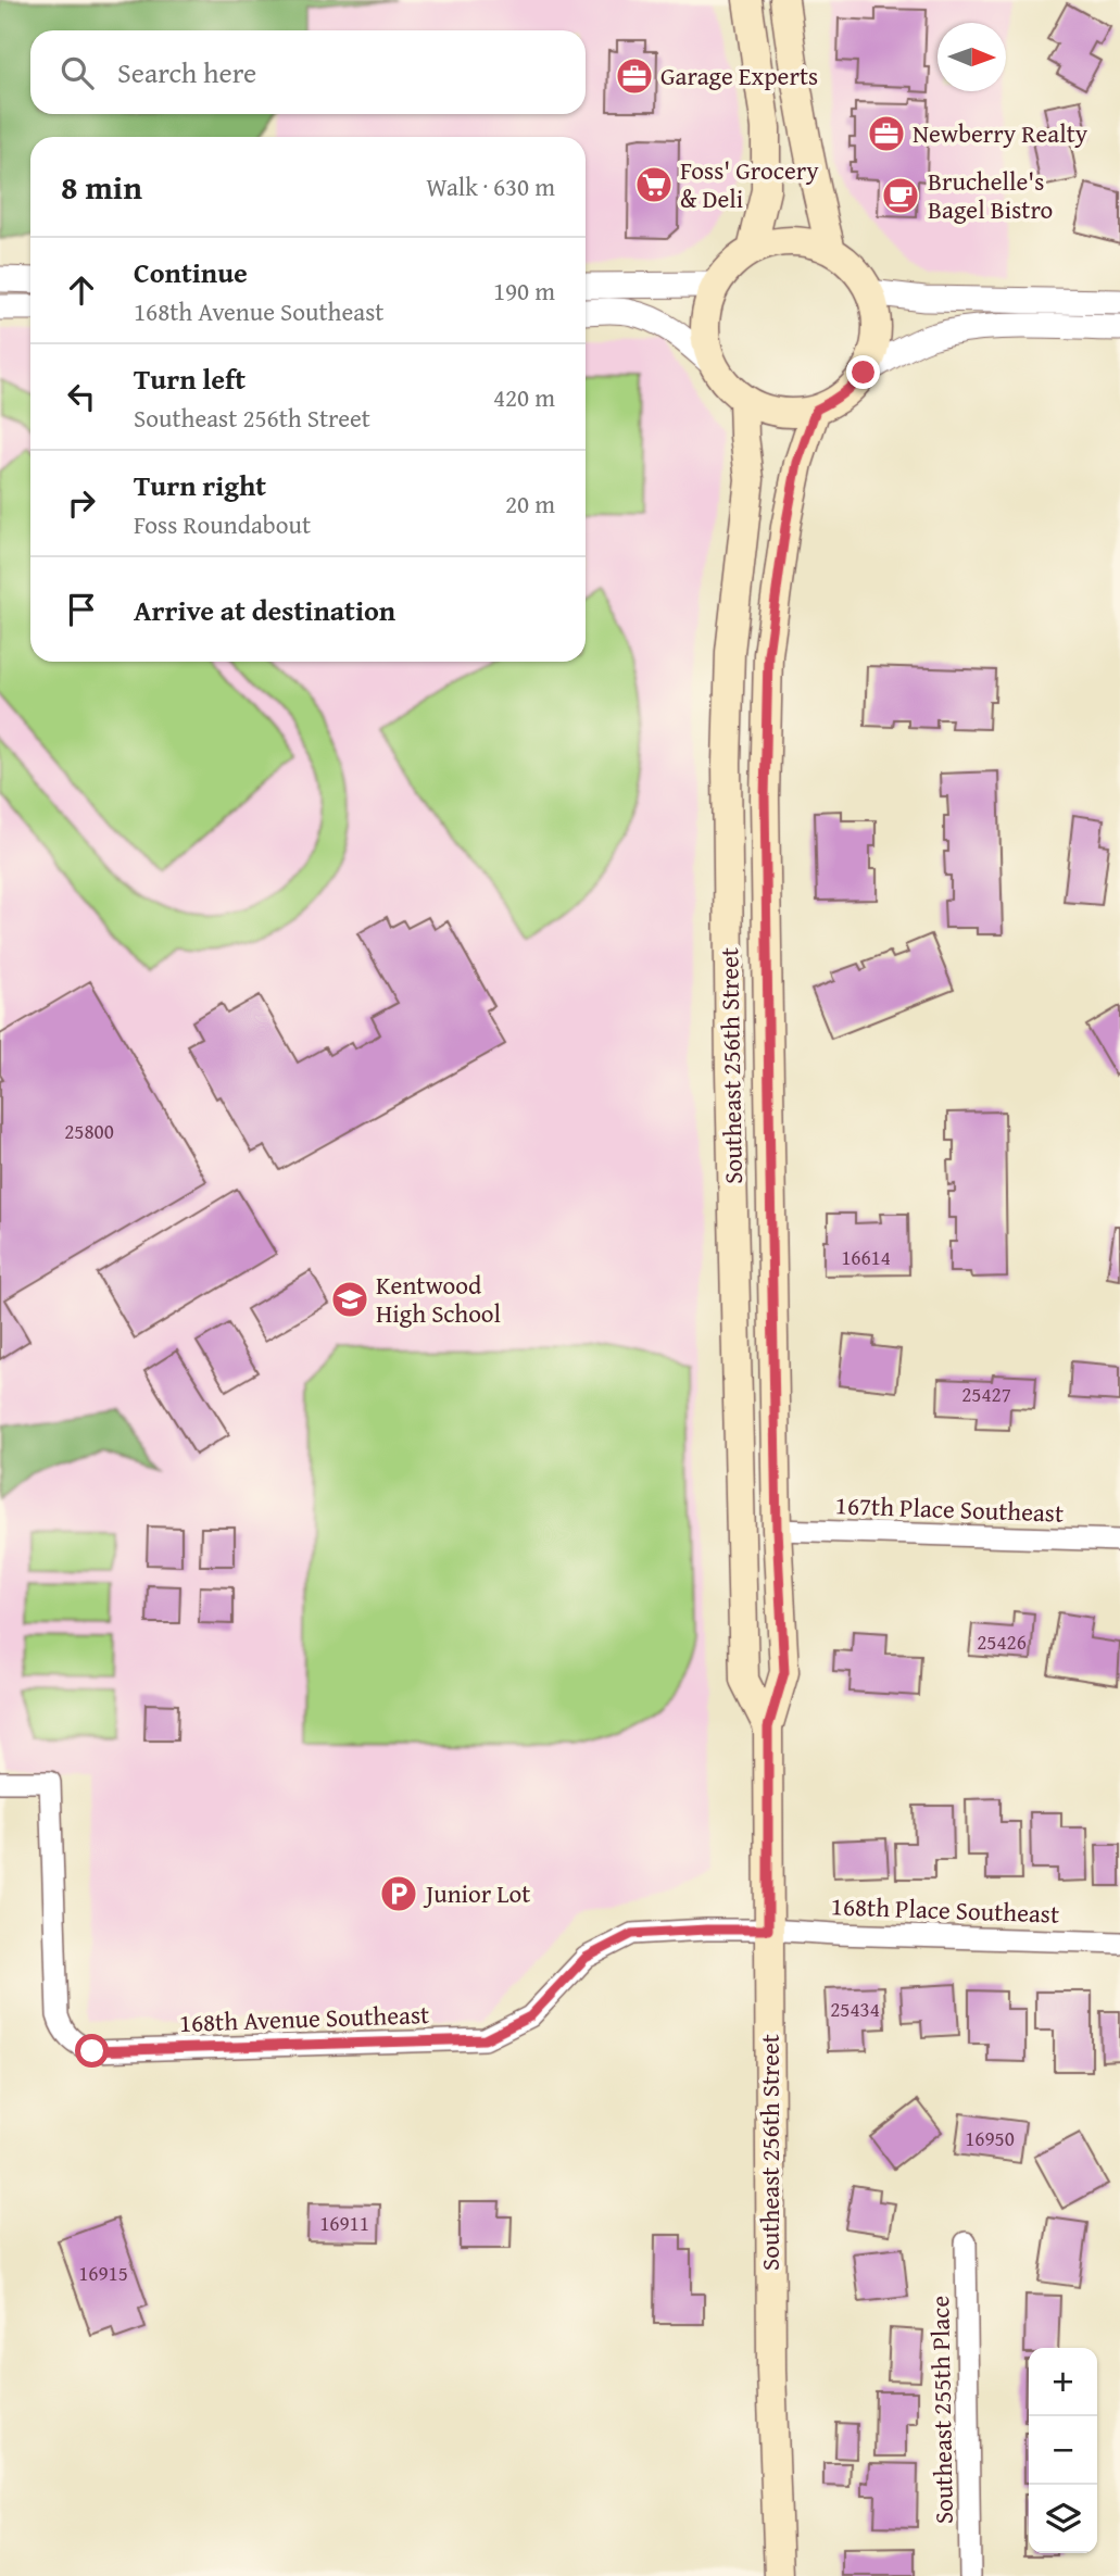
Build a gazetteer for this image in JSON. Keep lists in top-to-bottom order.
{
  "streets": {
    "main road": ["Southeast 256th Street"],
    "street": [
      "167th Place Southeast",
      "168th Place Southeast",
      "168th Avenue Southeast",
      "Southeast 255th Place"
    ]
  },
  "crossings": [
    ["Southeast 256th Street", "167th Place Southeast"],
    ["Southeast 256th Street", "168th Place Southeast"],
    ["Southeast 256th Street", "168th Avenue Southeast"],
    ["168th Place Southeast", "168th Avenue Southeast"]
  ],
  "places": {
    "office": ["Garage Experts", "Newberry Realty"],
    "supermarket": ["Foss' Grocery & Deli"],
    "cafe": ["Bruchelle's Bagel Bistro"],
    "school or university": ["Kentwood High School"],
    "parking": ["Junior Lot"]
  },
  "house_numbers": [
    "25800",
    "16614",
    "25427",
    "25426",
    "25434",
    "16950",
    "16911",
    "16915"
  ],
  "north": "right",
  "page": {
    "search": "Search here",
    "heading": ["8 min", "Walk · 630 m"],
    "list": [
      ["Continue", "168th Avenue Southeast", "190 m"],
      ["Turn left", "Southeast 256th Street", "420 m"],
      ["Turn right", "Foss Roundabout", "20 m"],
      "Arrive at destination"
    ],
    "map_buttons": ["+", "−"]
  }
}
